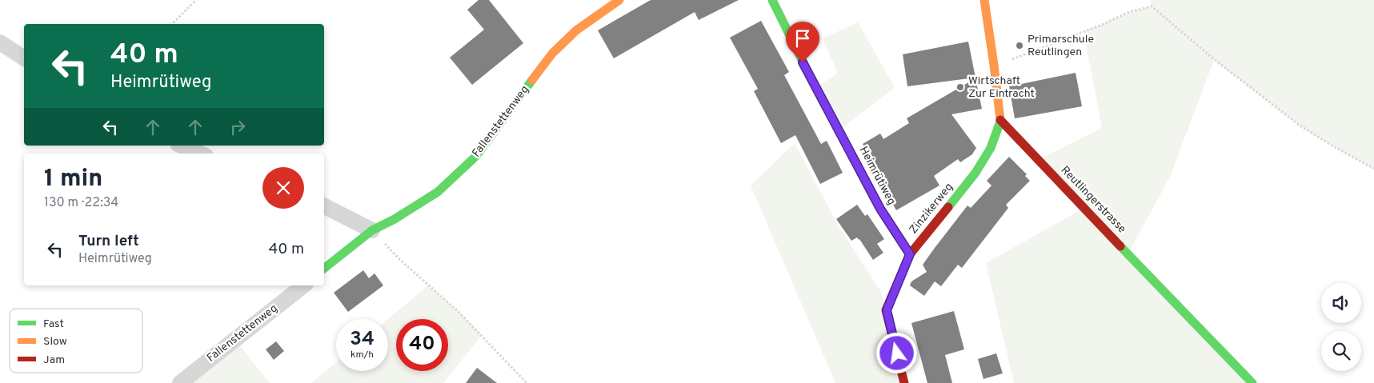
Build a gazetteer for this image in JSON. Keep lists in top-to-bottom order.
{
  "streets": {
    "street": [
      "Fallenstettenweg",
      "Heimrütiweg",
      "Reutlingerstrasse",
      "Zinzikerweg"
    ]
  },
  "crossings": [
    ["Heimrütiweg", "Zinzikerweg"],
    ["Reutlingerstrasse", "Zinzikerweg"]
  ],
  "places": ["Primarschule Reutlingen", "Wirtschaft Zur Eintracht"],
  "legend": ["Fast", "Slow", "Jam"],
  "page": {
    "turn": ["40 m", "Heimrütiweg"],
    "heading": ["1 min", "130 m · 22:34"],
    "list": [
      {
        "name": "Turn left",
        "note": "Heimrütiweg",
        "value": "40 m"
      }
    ],
    "speed": "34 km/h",
    "limit": "40"
  }
}
